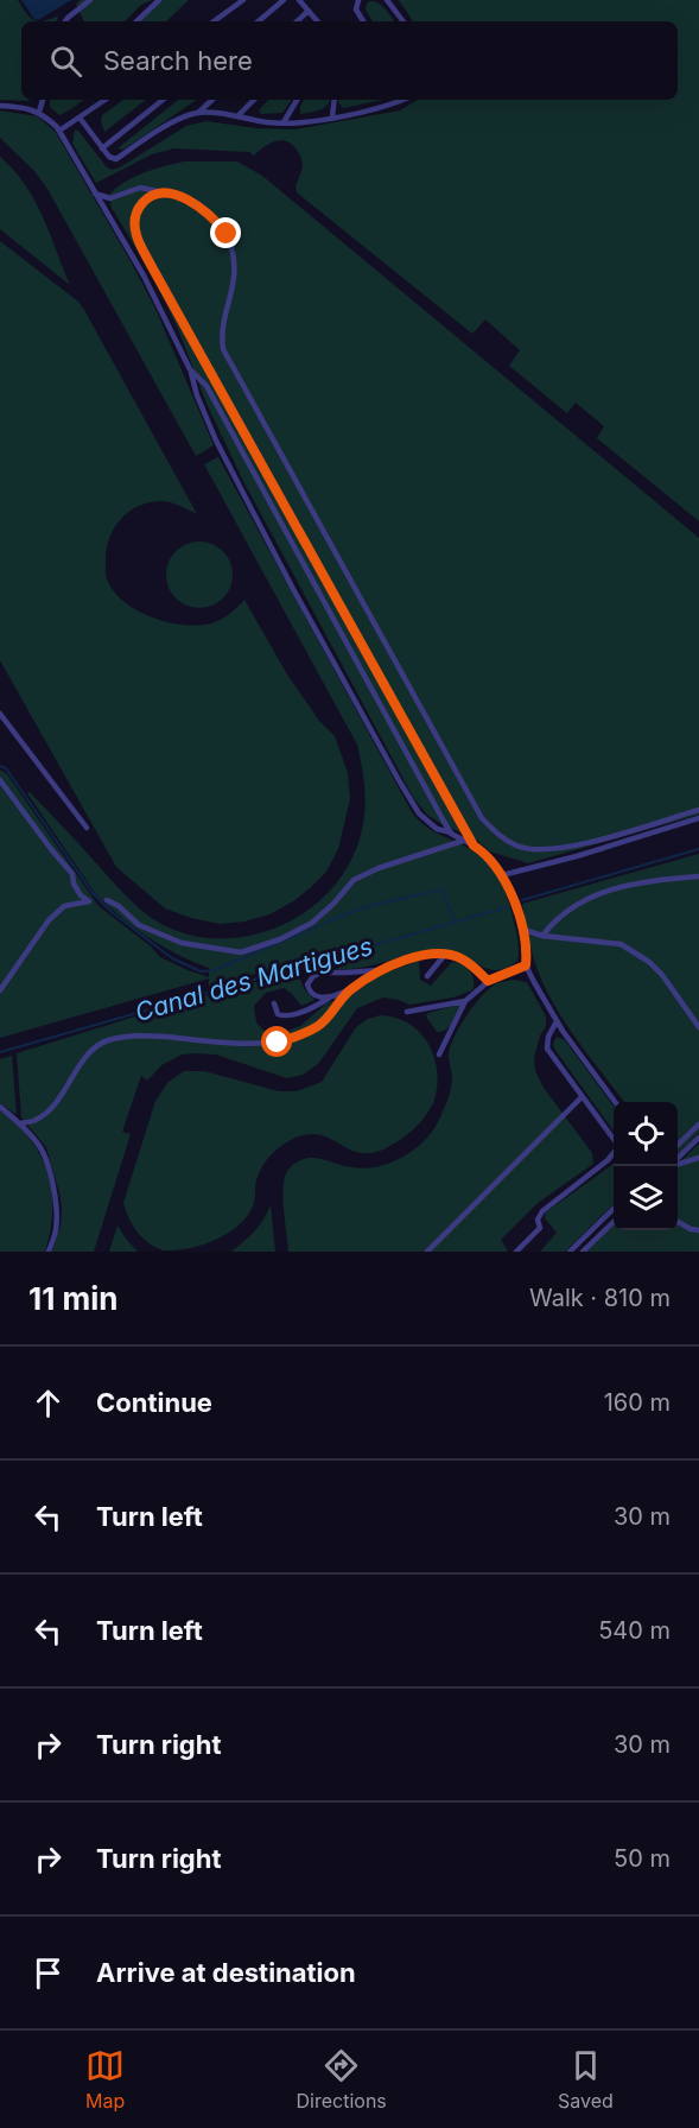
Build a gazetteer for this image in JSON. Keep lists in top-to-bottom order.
{
  "water": ["Canal des Martigues"],
  "page": {
    "search": "Search here",
    "heading": ["11 min", "Walk · 810 m"],
    "list": [
      ["Continue", "160 m"],
      ["Turn left", "30 m"],
      ["Turn left", "540 m"],
      ["Turn right", "30 m"],
      ["Turn right", "50 m"],
      "Arrive at destination"
    ],
    "nav": ["Map", "Directions", "Saved"]
  }
}
